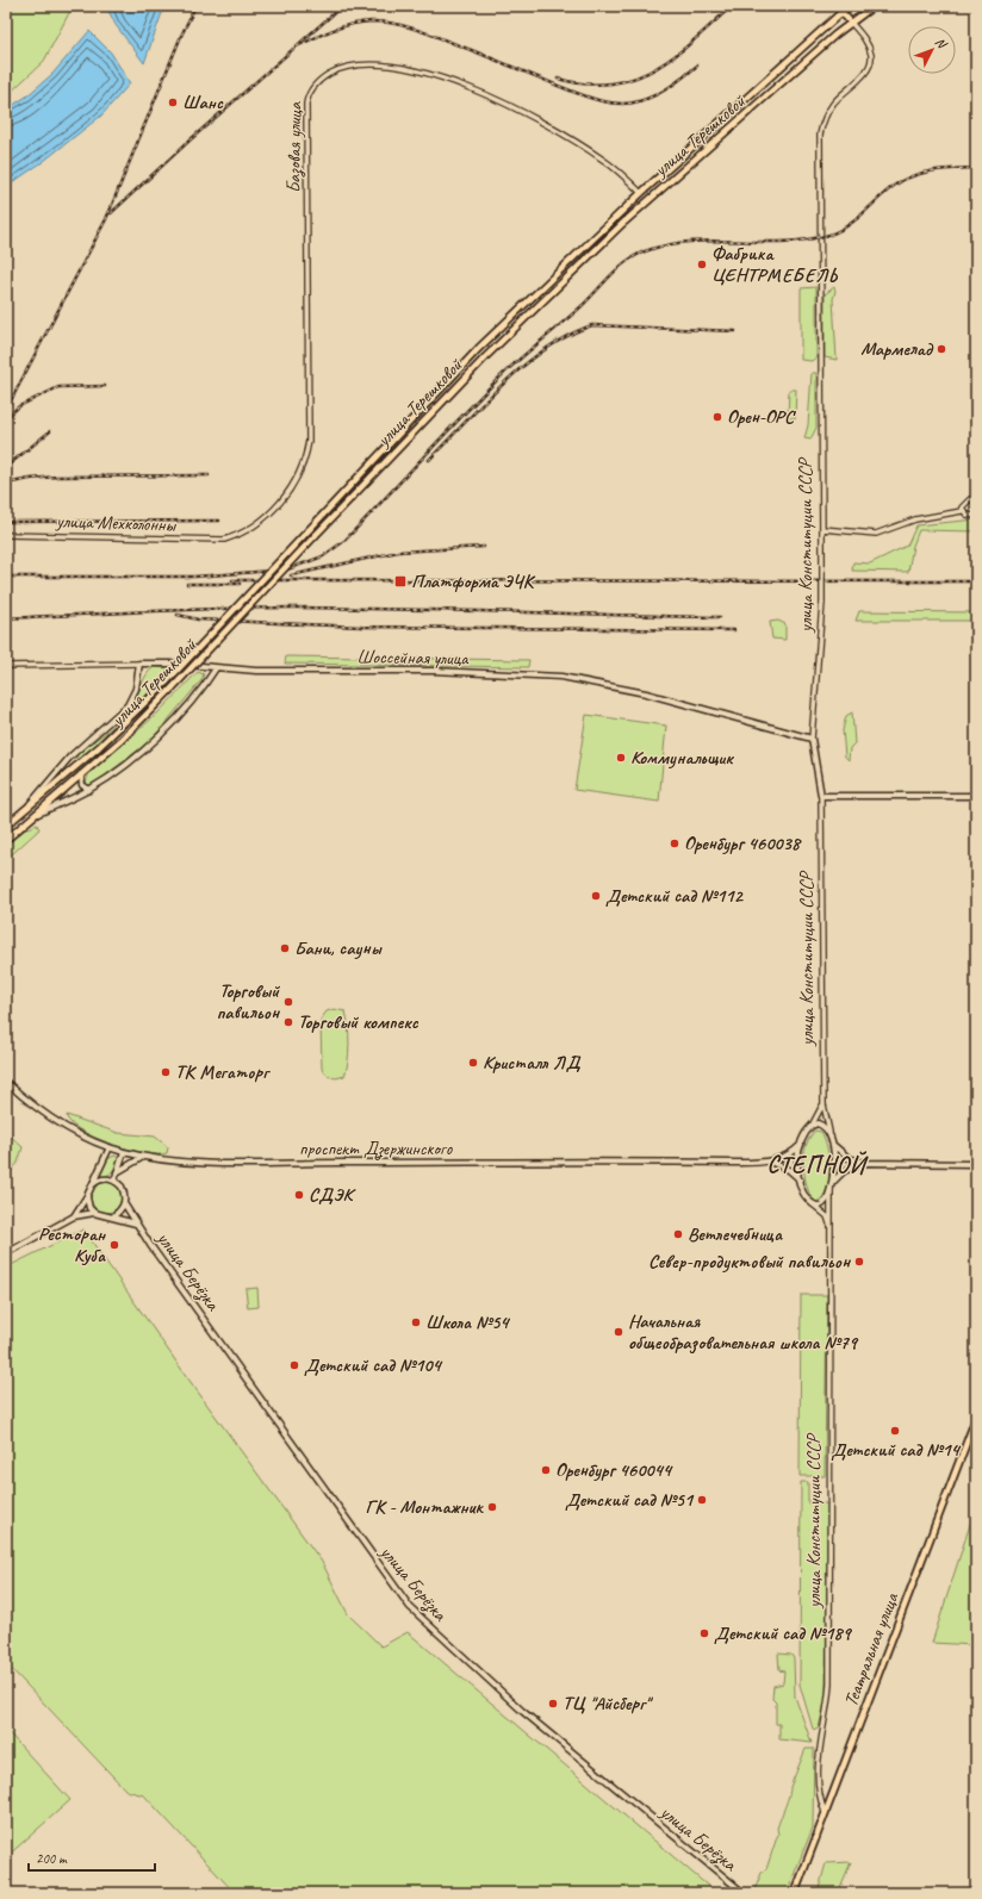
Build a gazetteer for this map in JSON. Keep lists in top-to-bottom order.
{
  "streets": {
    "main road": [
      "улица Терешковой",
      "улица Конституции СССР",
      "Шоссейная улица",
      "проспект Дзержинского",
      "улица Берёзка",
      "Театральная улица"
    ],
    "street": ["Базовая улица", "улица Мехколонны"]
  },
  "crossings": [
    ["улица Терешковой", "Базовая улица"],
    ["улица Терешковой", "улица Конституции СССР"],
    ["Базовая улица", "улица Мехколонны"],
    ["улица Конституции СССР", "Шоссейная улица"],
    ["улица Конституции СССР", "Театральная улица"]
  ],
  "districts": ["СТЕПНОЙ"],
  "places": {
    "other": [
      "Шанс",
      "Фабрика ЦЕНТРМЕБЕЛЬ",
      "Мармелад",
      "Орен-ОРС",
      "Коммунальщик",
      "Оренбург 460038",
      "Детский сад №112",
      "Бани, сауны",
      "Торговый павильон",
      "Торговый компекс",
      "Кристалл ЛД",
      "ТК Мегаторг",
      "СДЭК",
      "Ветлечебница",
      "Ресторан Куба",
      "Север-продуктовый павильон",
      "Школа №54",
      "Начальная общеобразовательная школа №79",
      "Детский сад №104",
      "Детский сад №14",
      "Оренбург 460044",
      "Детский сад №51",
      "ГК - Монтажник",
      "Детский сад №189",
      "ТЦ \"Айсберг\""
    ],
    "transit": ["Платформа ЭЧК"]
  },
  "scale_bar": "200 m",
  "north": "top right"
}
